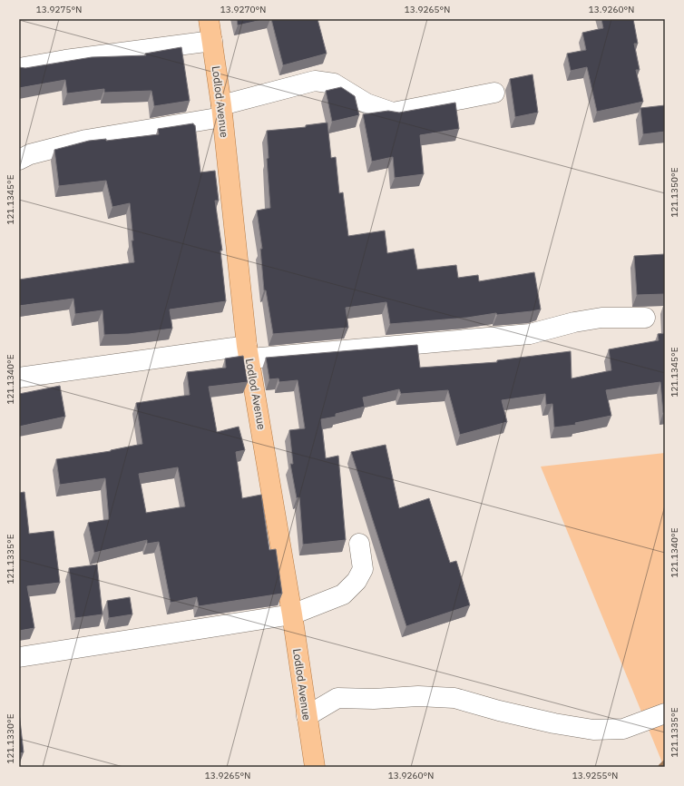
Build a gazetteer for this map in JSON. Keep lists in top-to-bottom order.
{
  "streets": {
    "main road": ["Lodlod Avenue"]
  },
  "coordinates": [
    "13.9275°N",
    "13.9270°N",
    "13.9265°N",
    "13.9260°N",
    "121.1350°E",
    "121.1345°E",
    "121.1340°E",
    "121.1335°E",
    "121.1330°E",
    "13.9255°N"
  ]
}
